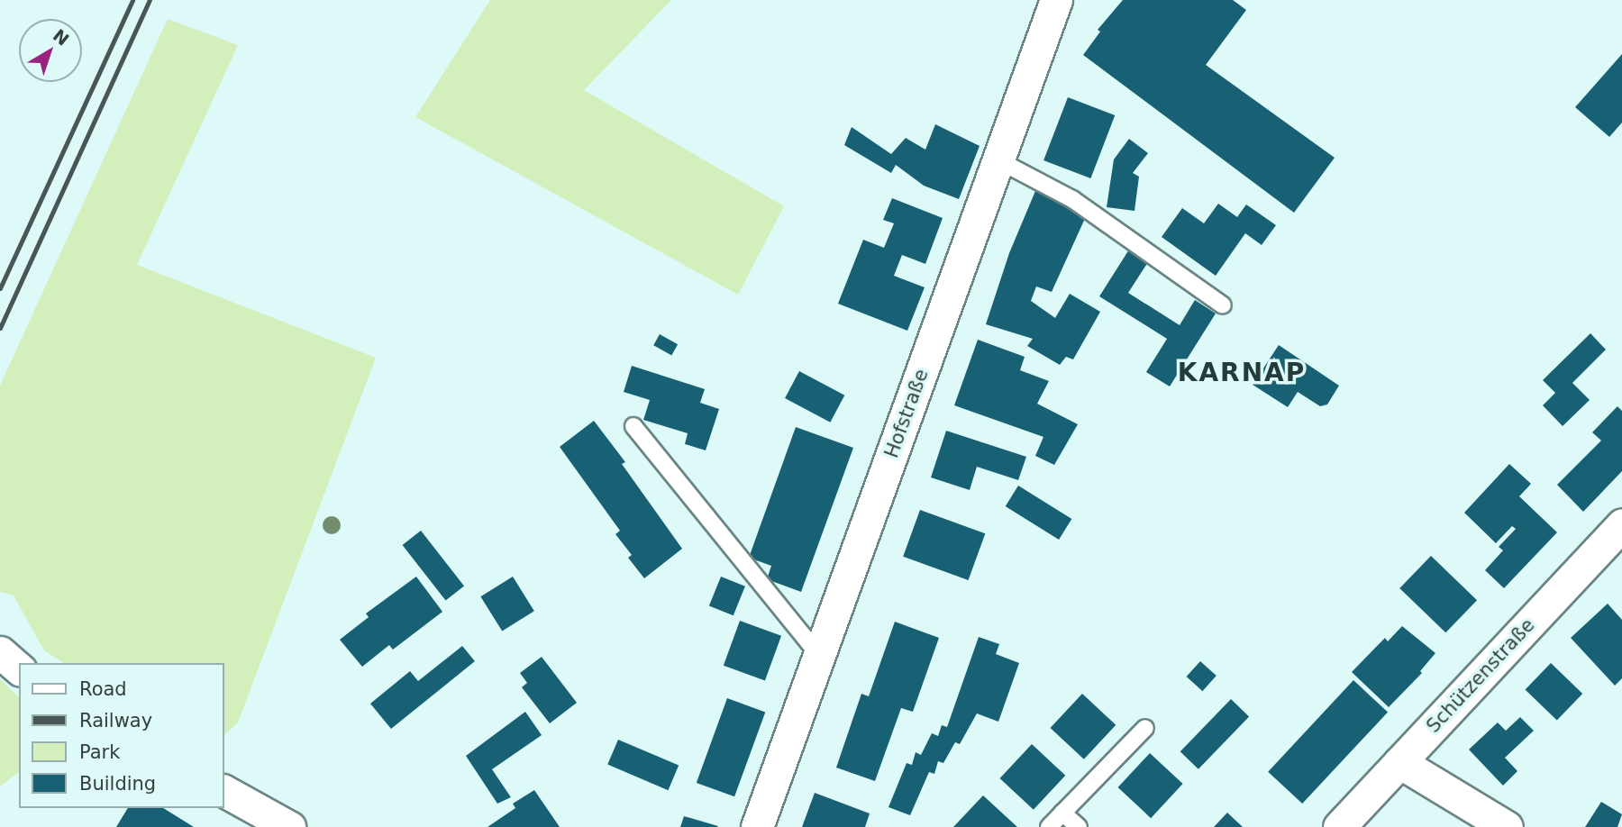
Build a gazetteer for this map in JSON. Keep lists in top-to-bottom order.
{
  "streets": {
    "street": ["Hofstraße", "Schützenstraße"]
  },
  "districts": ["KARNAP"],
  "legend": [
    "Road",
    "Railway",
    "Park",
    "Building"
  ],
  "north": "top right"
}
